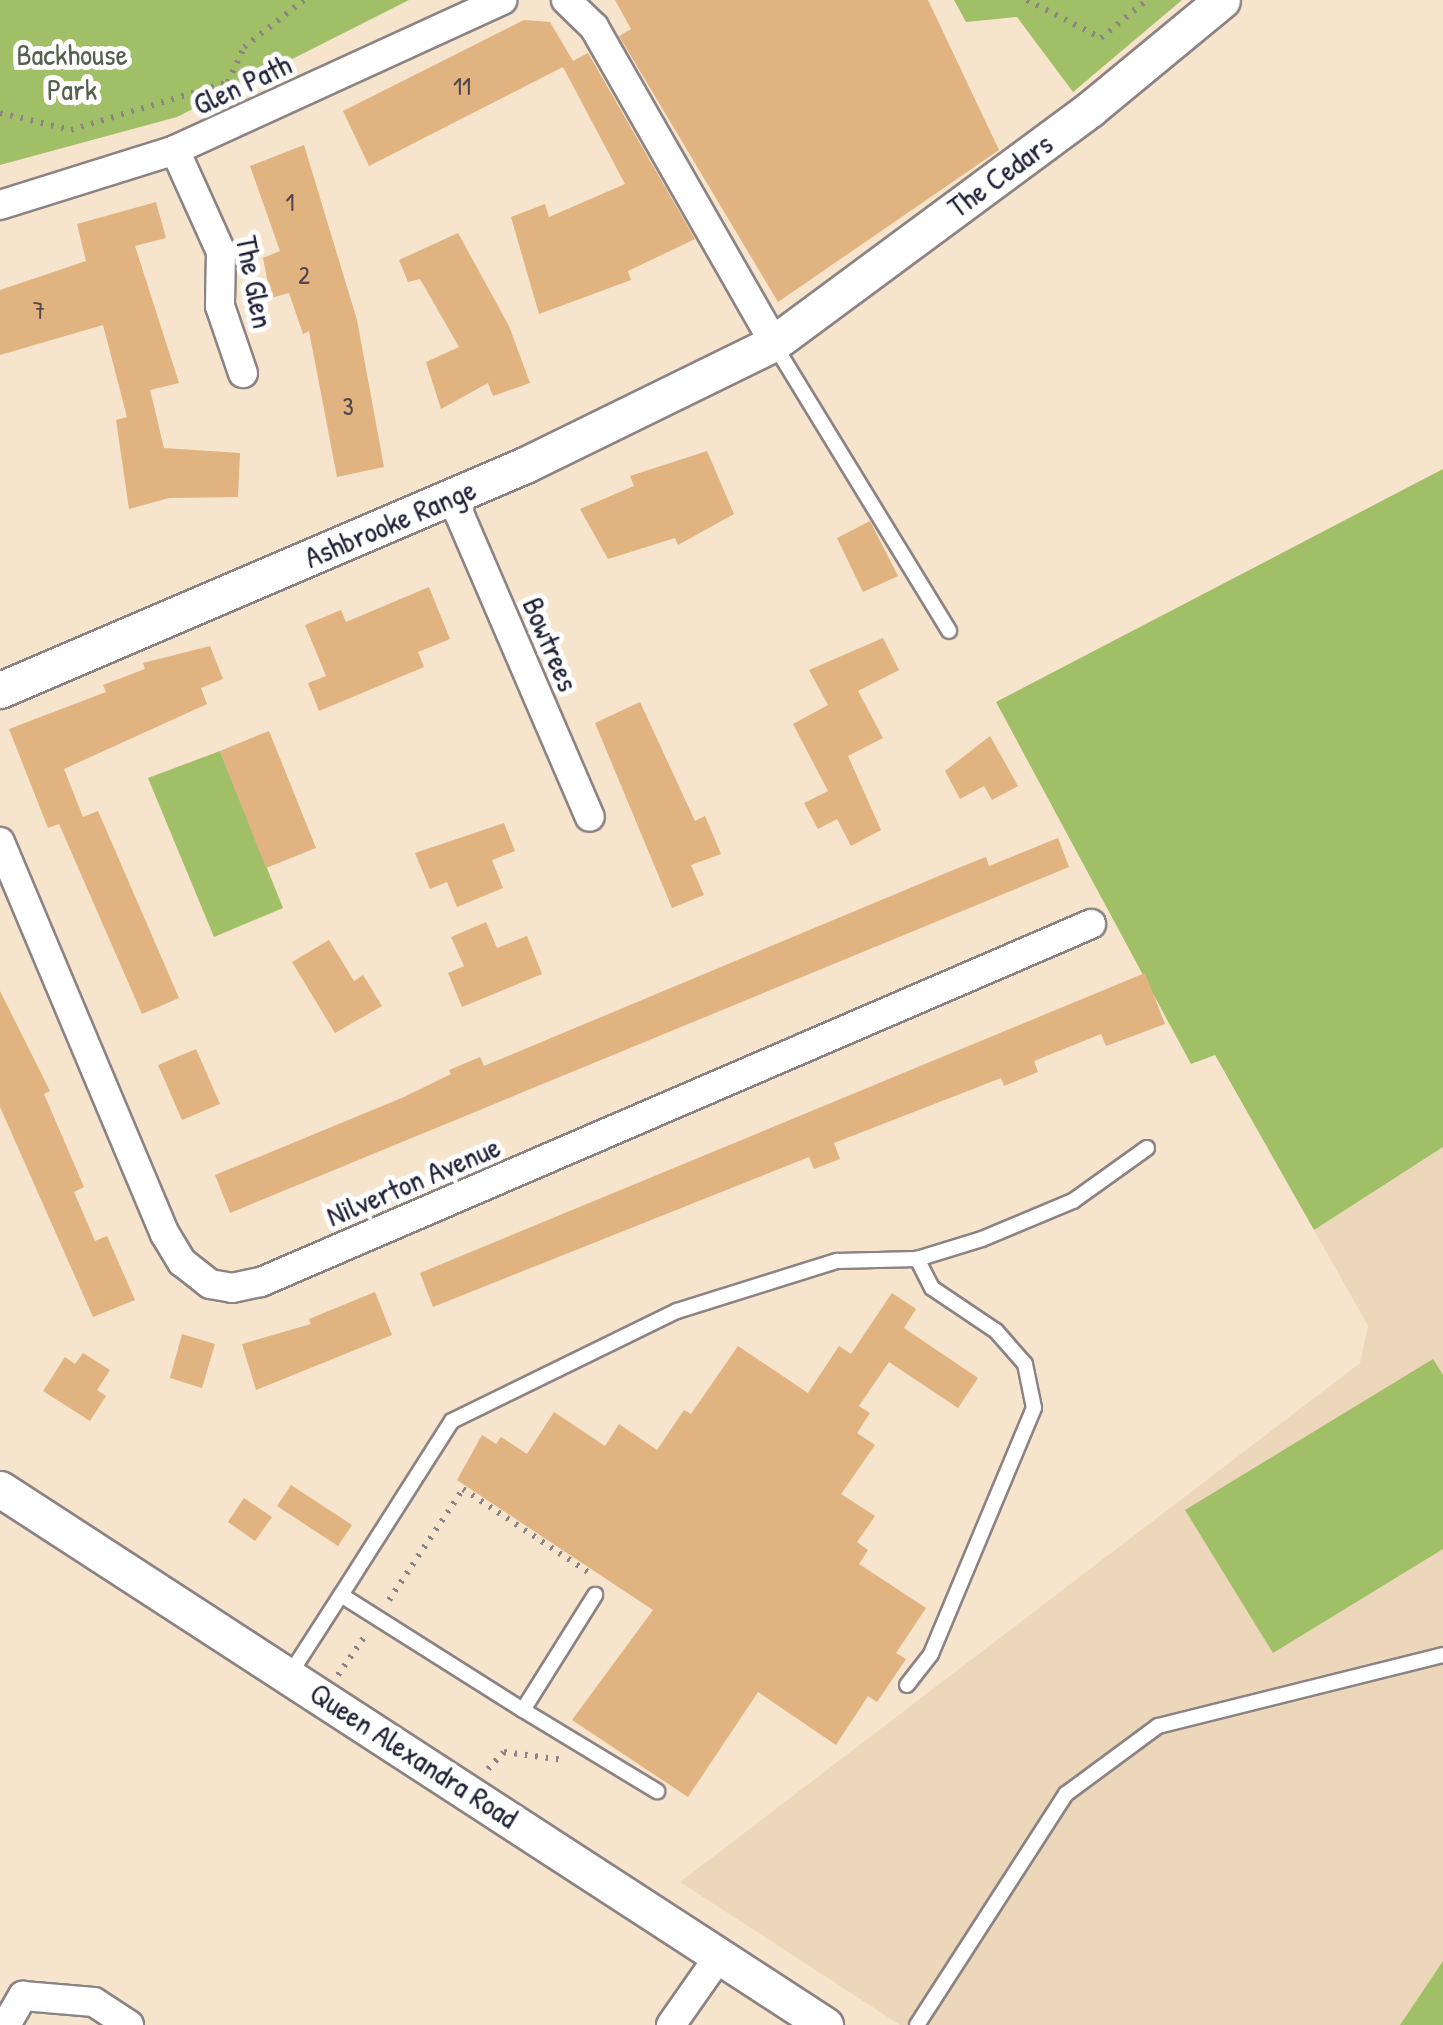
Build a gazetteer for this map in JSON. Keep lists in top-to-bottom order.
{
  "streets": {
    "street": [
      "Glen Path",
      "The Cedars",
      "The Glen",
      "Ashbrooke Range",
      "Bowtrees",
      "Nilverton Avenue",
      "Queen Alexandra Road"
    ]
  },
  "crossings": [
    ["Glen Path", "The Glen"],
    ["The Cedars", "Ashbrooke Range"],
    ["Ashbrooke Range", "Bowtrees"]
  ],
  "parks": ["Backhouse Park"],
  "house_numbers": [
    "11",
    "1",
    "2",
    "7",
    "3"
  ]
}
